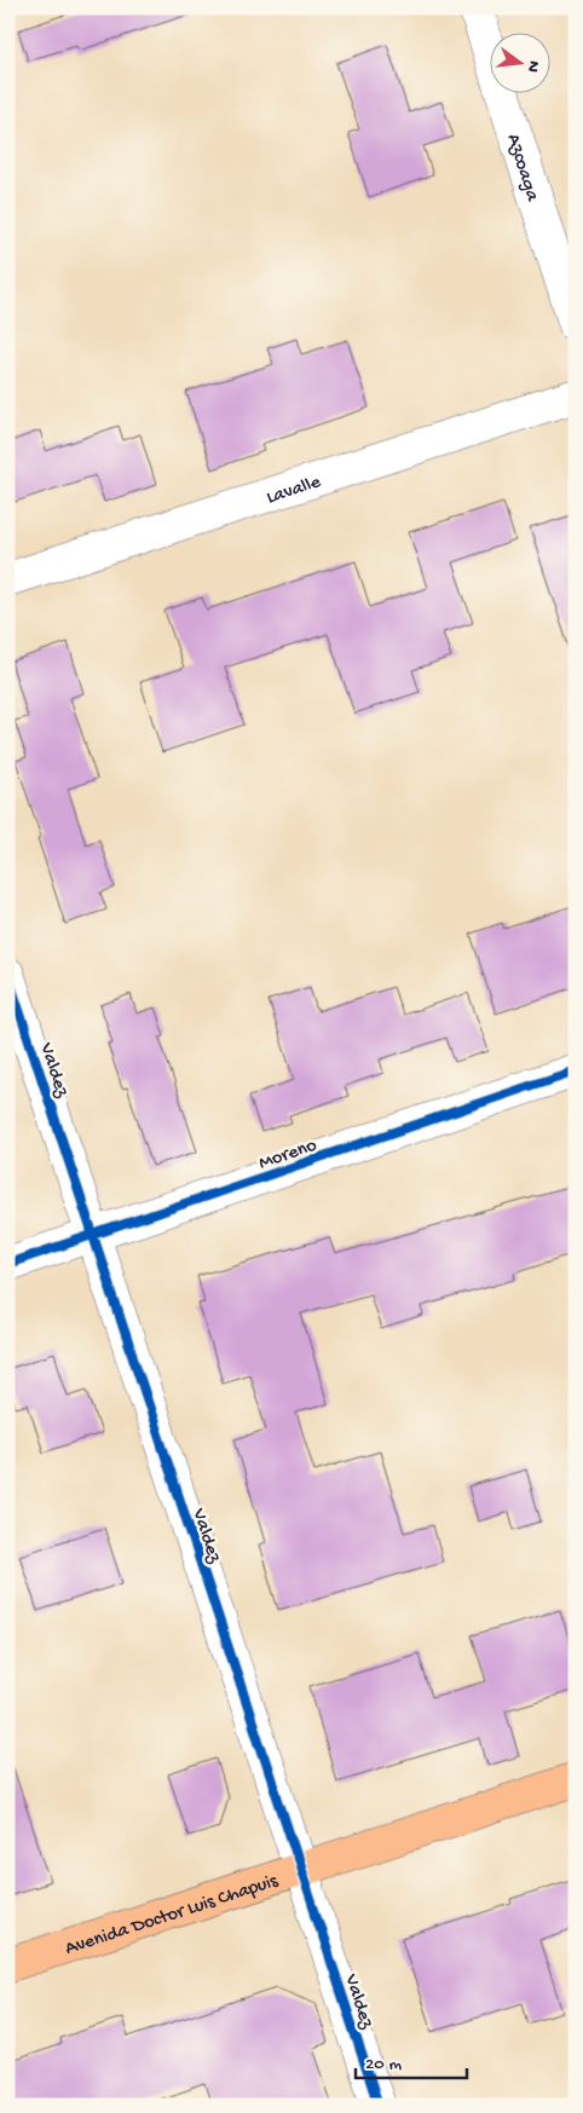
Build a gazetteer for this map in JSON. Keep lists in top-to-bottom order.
{
  "streets": {
    "main road": ["Avenida Doctor Luis Chapuis"],
    "street": [
      "Azcoaga",
      "Lavalle",
      "Valdez",
      "Moreno"
    ]
  },
  "crossings": [
    ["Valdez", "Moreno"],
    ["Valdez", "Avenida Doctor Luis Chapuis"]
  ],
  "scale_bar": "20 m",
  "north": "right"
}
